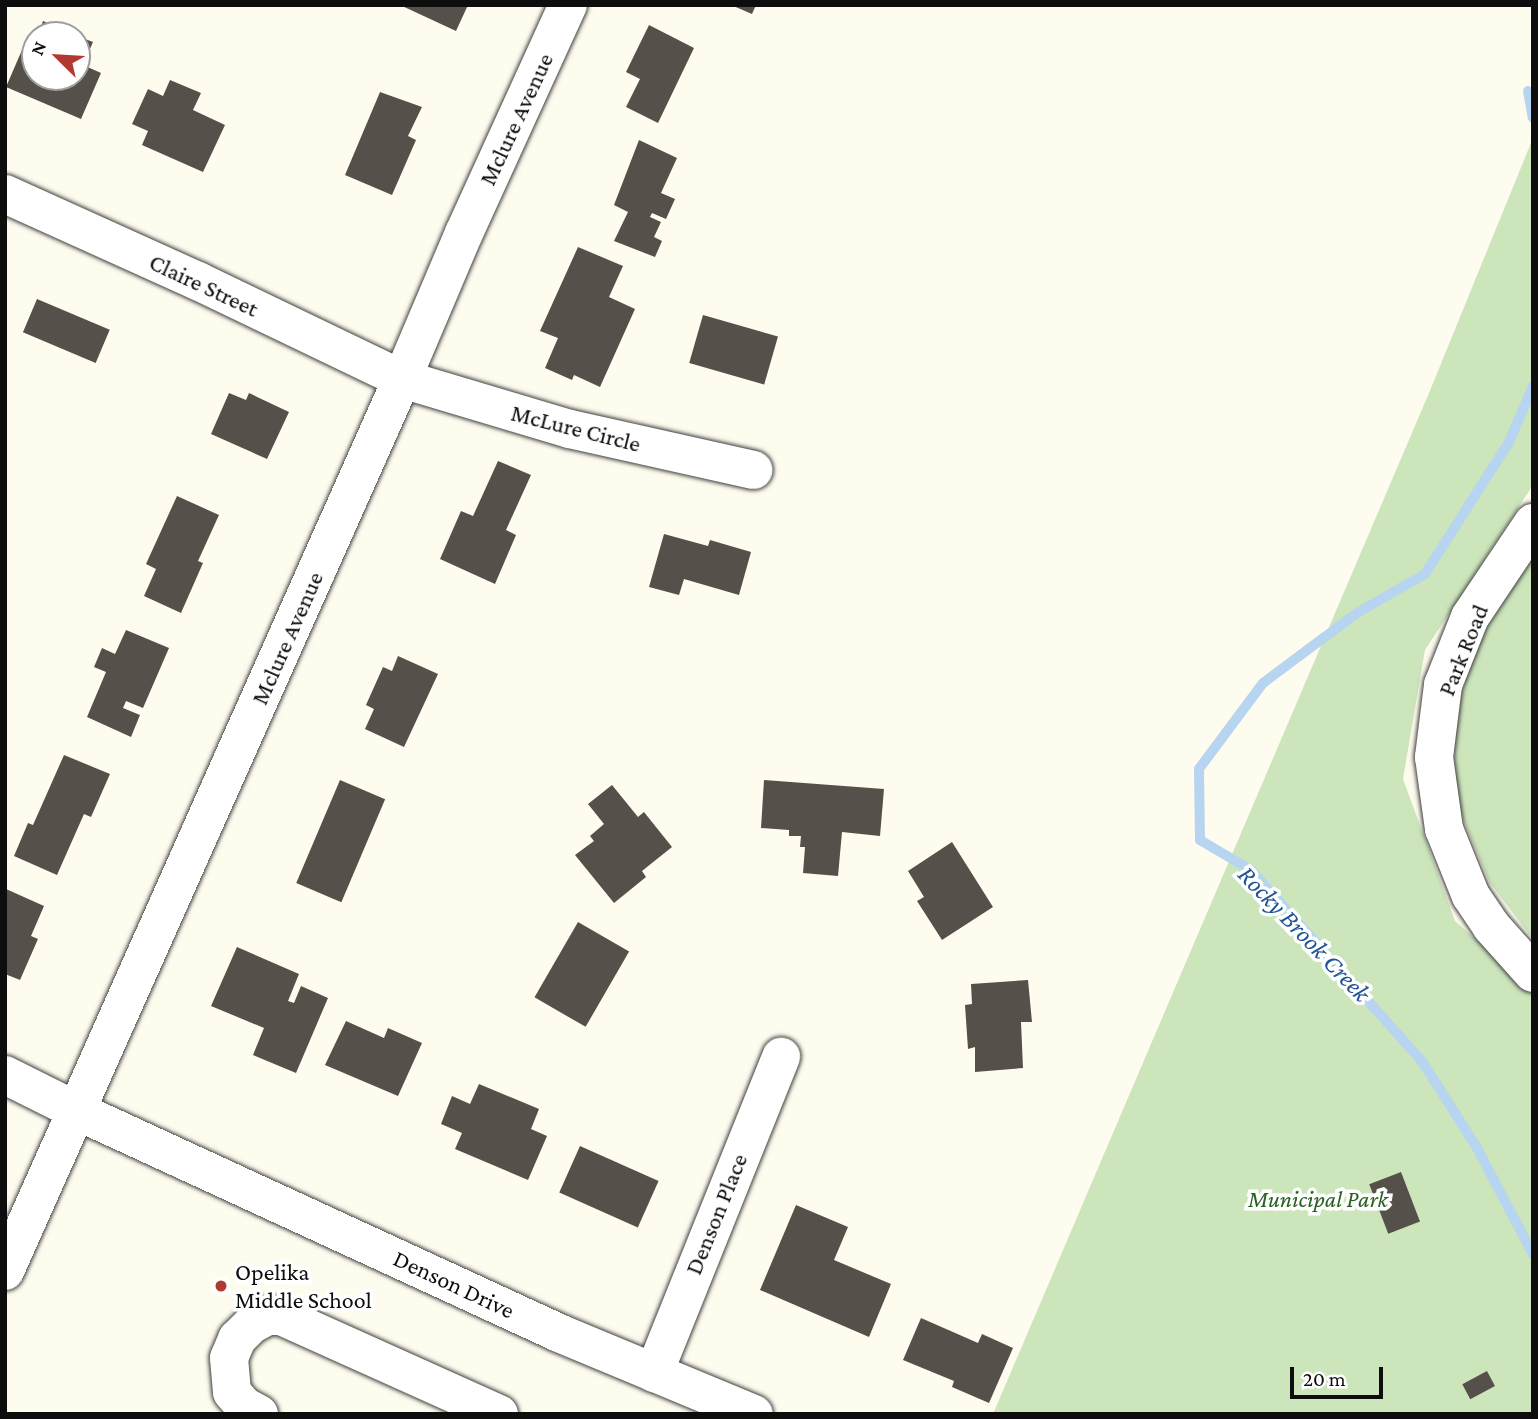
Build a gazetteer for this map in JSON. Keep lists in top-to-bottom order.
{
  "streets": {
    "street": [
      "Mclure Avenue",
      "Claire Street",
      "McLure Circle",
      "Park Road",
      "Denson Place",
      "Denson Drive"
    ]
  },
  "crossings": [
    ["Mclure Avenue", "Claire Street"],
    ["Mclure Avenue", "McLure Circle"],
    ["Mclure Avenue", "Denson Drive"],
    ["Claire Street", "McLure Circle"],
    ["Denson Place", "Denson Drive"]
  ],
  "water": ["Rocky Brook Creek"],
  "parks": ["Municipal Park"],
  "places": ["Opelika Middle School"],
  "scale_bar": "20 m",
  "north": "top left"
}
